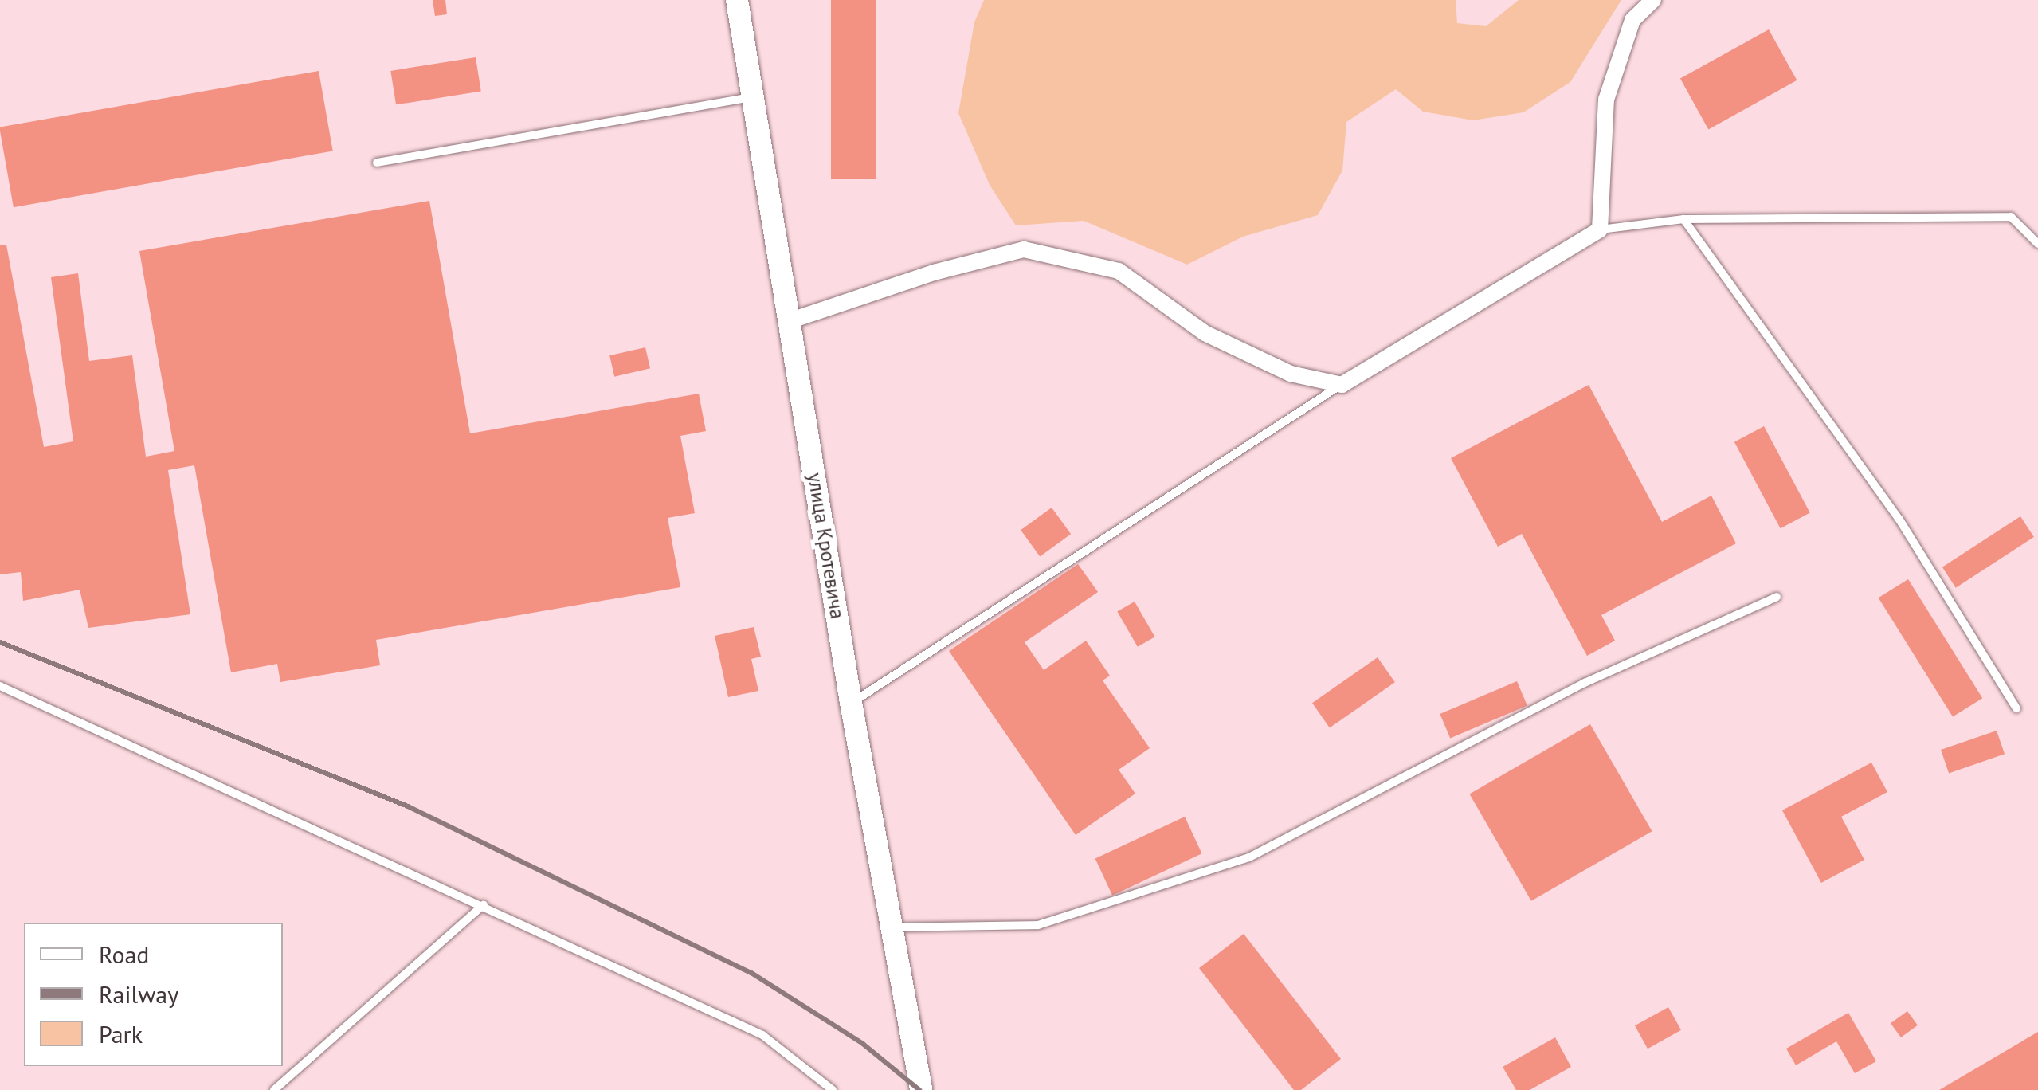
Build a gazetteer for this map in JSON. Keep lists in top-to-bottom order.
{
  "streets": {
    "street": ["улица Кротевича"]
  },
  "legend": ["Road", "Railway", "Park"]
}
